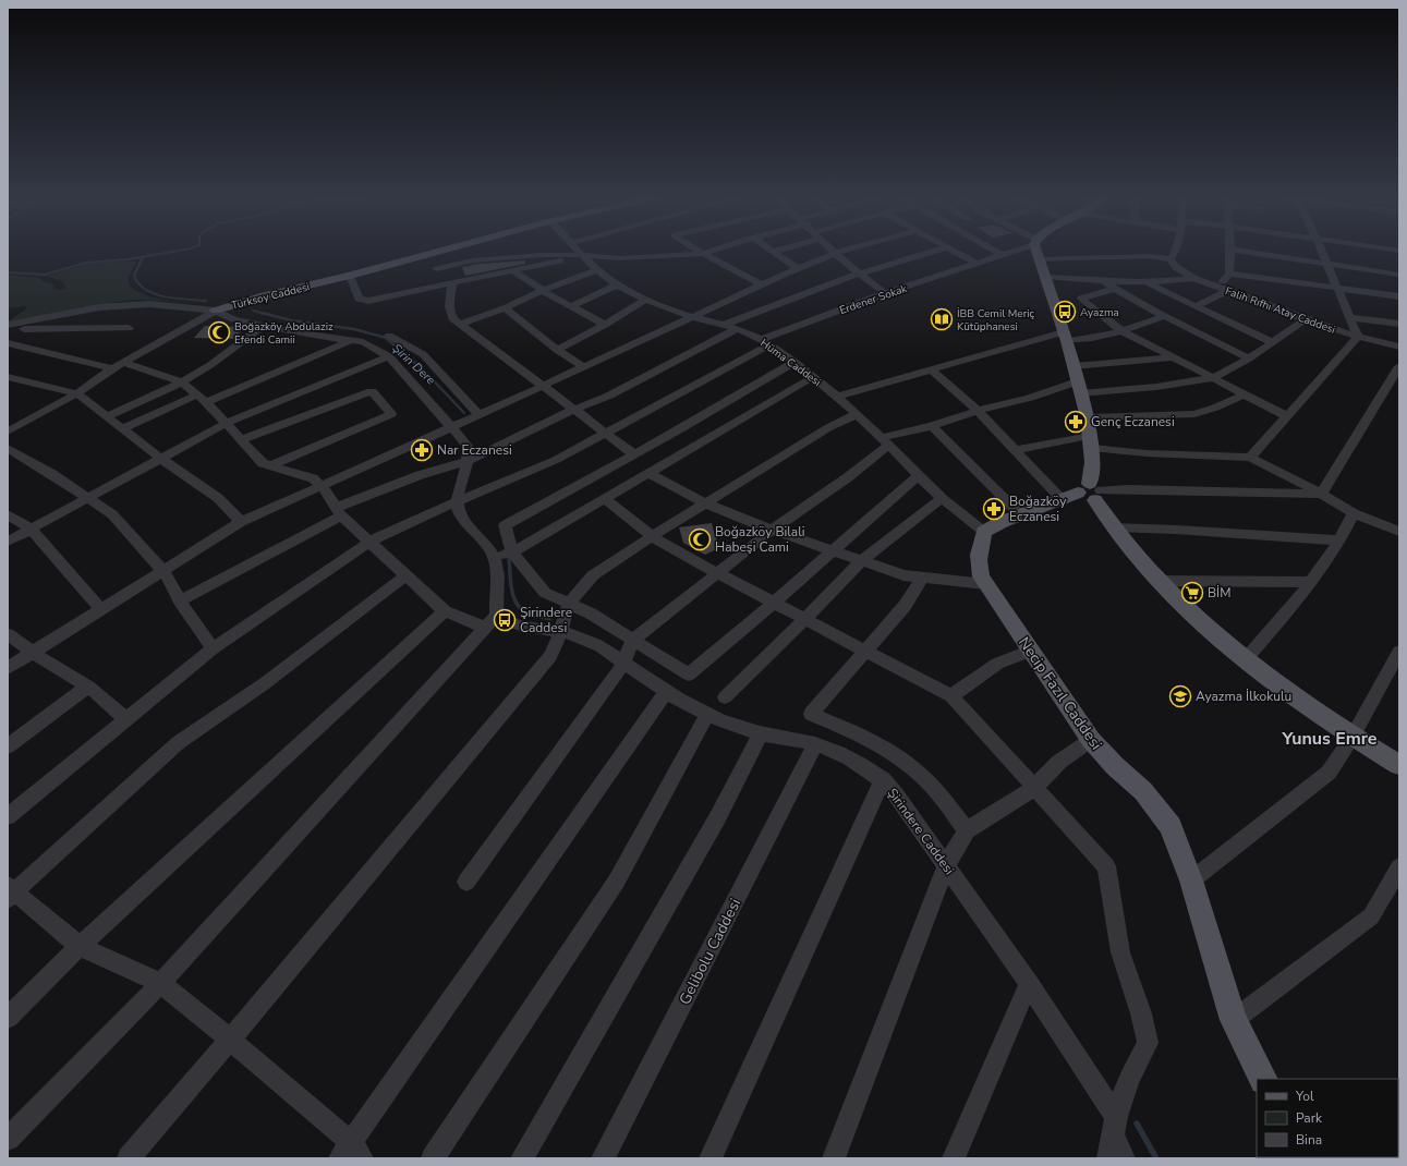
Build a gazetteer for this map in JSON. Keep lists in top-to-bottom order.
{
  "streets": {
    "main road": ["Türksoy Caddesi", "Necip Fazıl Caddesi"],
    "street": [
      "Erdener Sokak",
      "Falih Rıfhı Atay Caddesi",
      "Hüma Caddesi",
      "Şirindere Caddesi",
      "Gelibolu Caddesi"
    ]
  },
  "crossings": [
    ["Erdener Sokak", "Hüma Caddesi"],
    ["Hüma Caddesi", "Necip Fazıl Caddesi"],
    ["Şirindere Caddesi", "Gelibolu Caddesi"]
  ],
  "districts": ["Yunus Emre"],
  "water": ["Şirin Dere"],
  "places": {
    "bus stop": ["Ayazma", "Şirindere Caddesi"],
    "library": ["İBB Cemil Meriç Kütüphanesi"],
    "mosque": ["Boğazköy Abdulaziz Efendi Camii", "Boğazköy Bilali Habeşi Cami"],
    "pharmacy": ["Genç Eczanesi", "Nar Eczanesi", "Boğazköy Eczanesi"],
    "supermarket": ["BİM"],
    "school or university": ["Ayazma İlkokulu"]
  },
  "legend": ["Yol", "Park", "Bina"]
}
